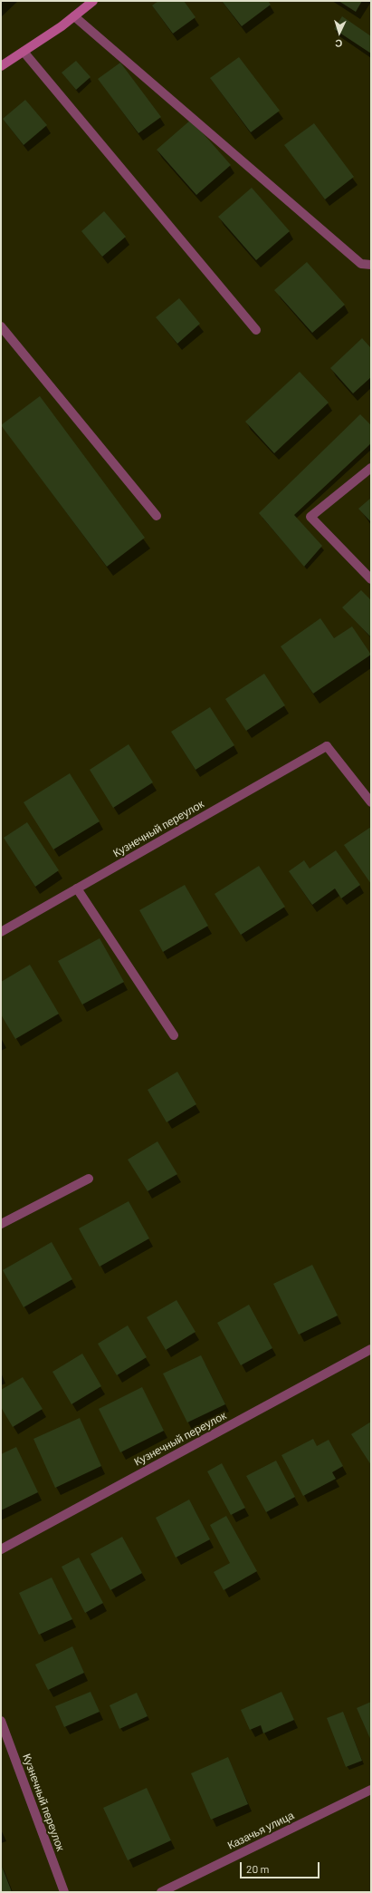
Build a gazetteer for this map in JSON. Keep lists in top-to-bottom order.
{
  "streets": {
    "street": ["Кузнечный переулок", "Казачья улица"]
  },
  "scale_bar": "20 m",
  "north": "bottom"
}
